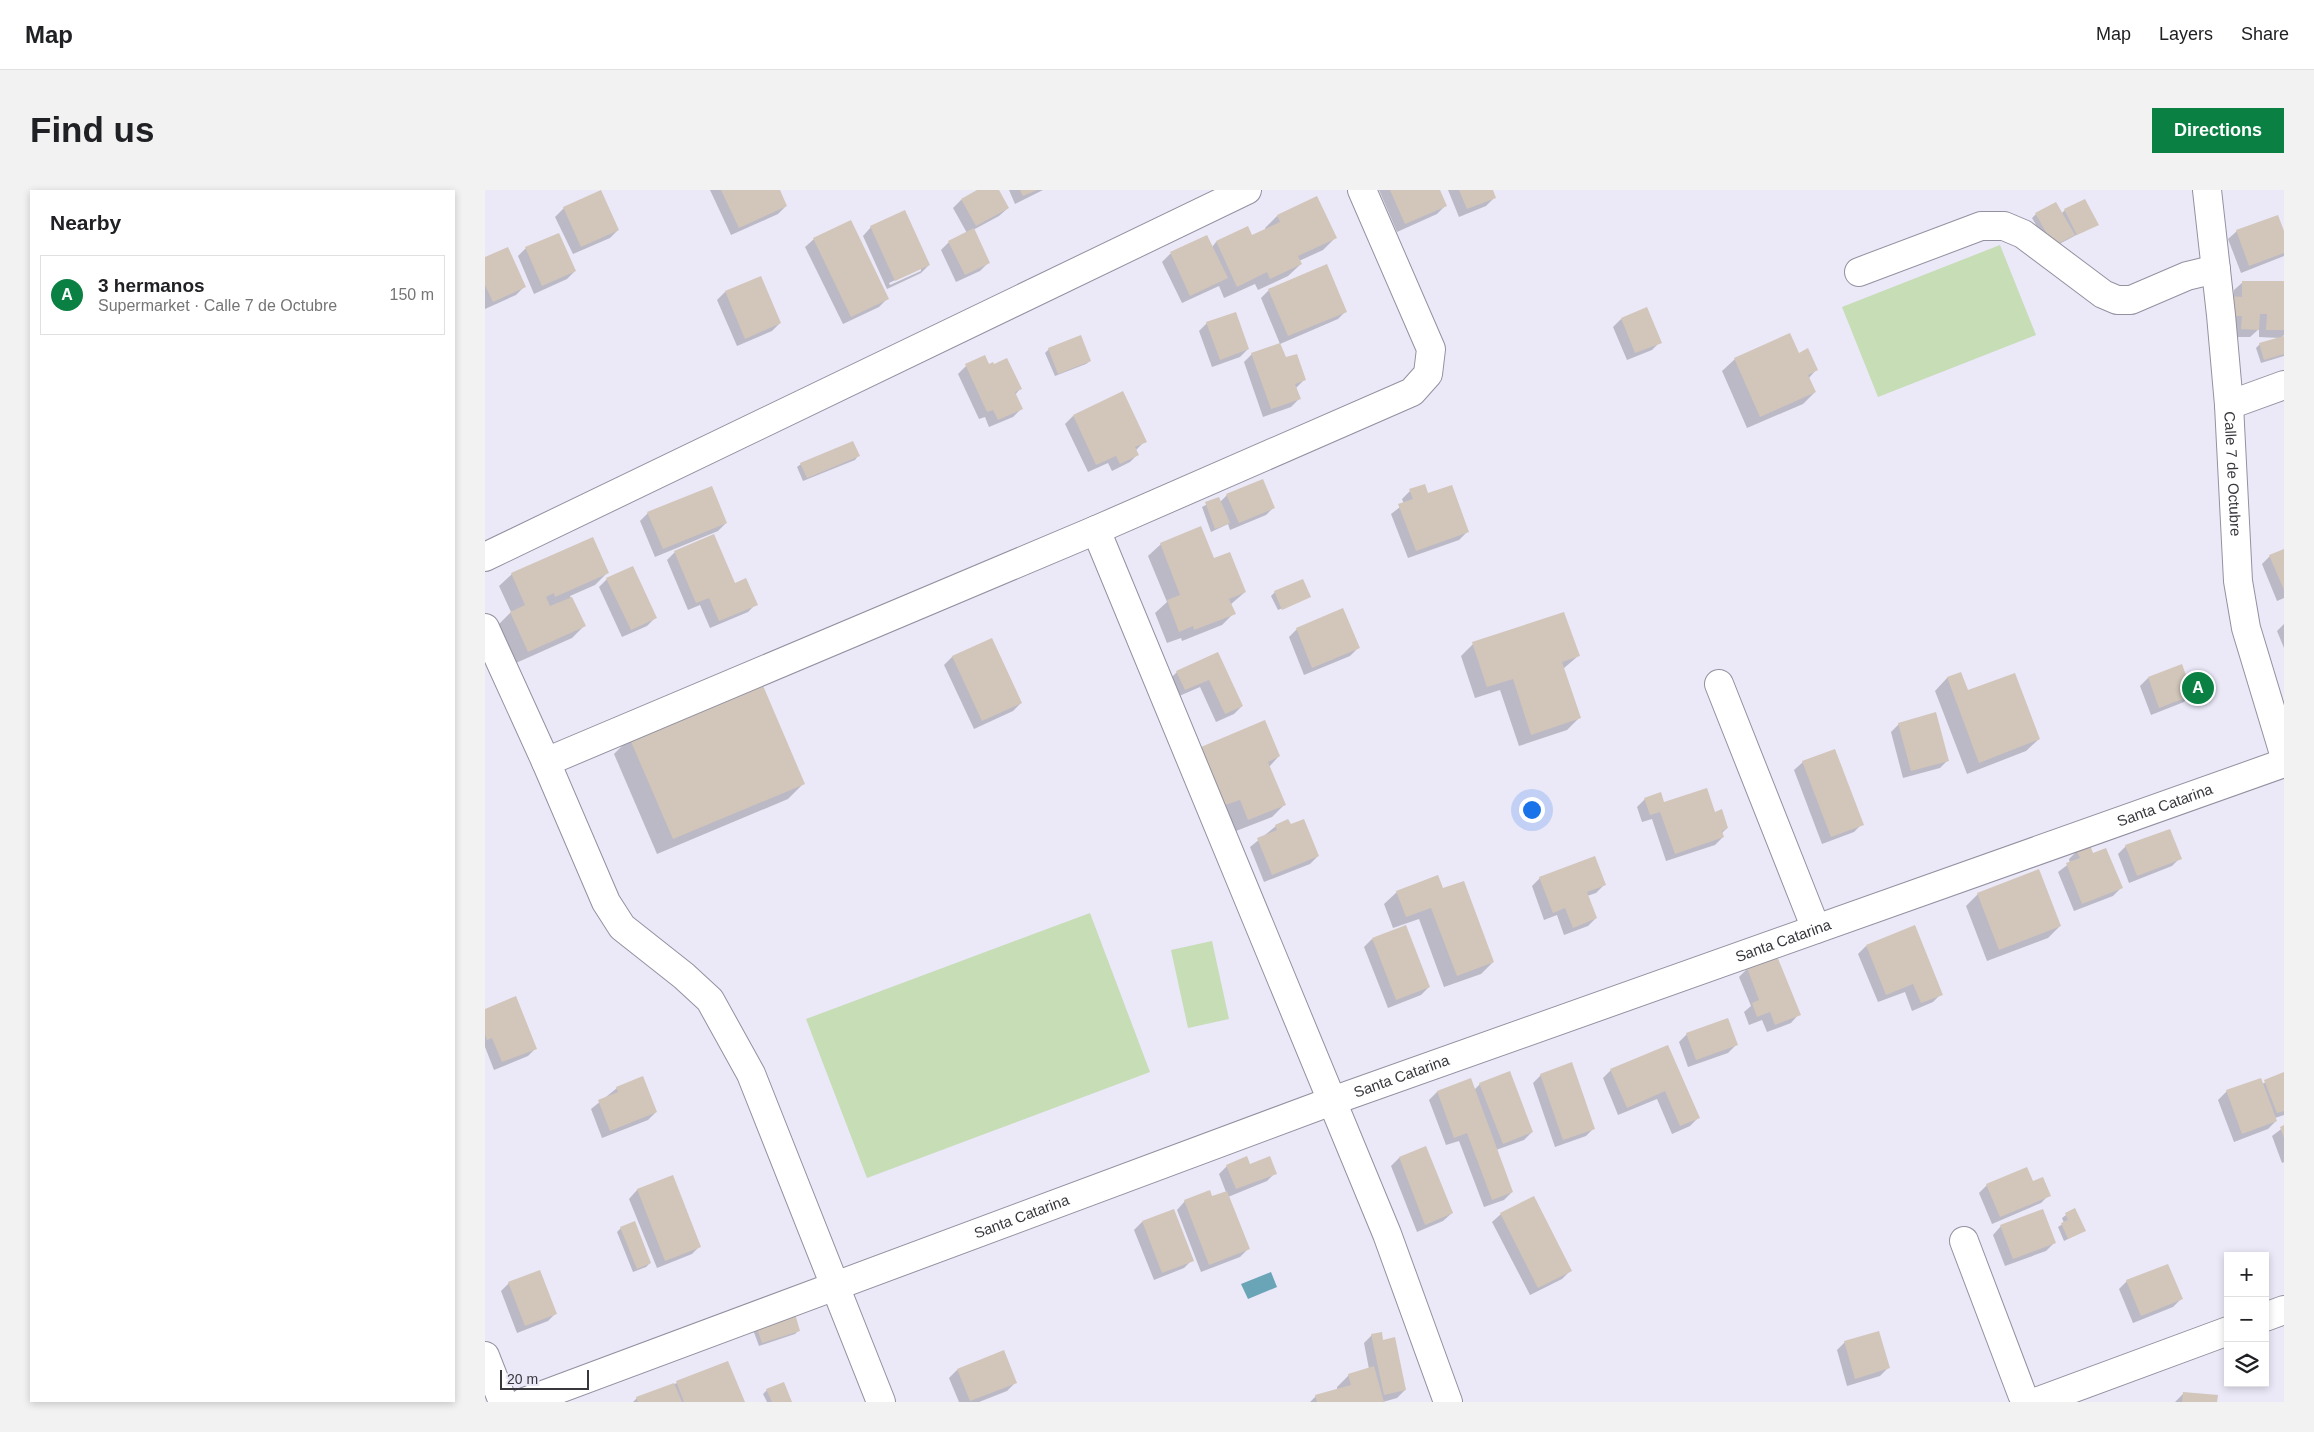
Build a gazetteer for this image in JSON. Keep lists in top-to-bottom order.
{
  "streets": {
    "street": ["Calle 7 de Octubre", "Santa Catarina"]
  },
  "scale_bar": "20 m",
  "page": {
    "header": "Map",
    "nav": ["Map", "Layers", "Share"],
    "buttons": "Directions",
    "title": "Find us",
    "heading": "Nearby",
    "list": [
      {
        "mark": "A",
        "name": "3 hermanos",
        "note": "Supermarket · Calle 7 de Octubre",
        "value": "150 m"
      }
    ],
    "pins": "A",
    "map_buttons": ["+", "−"],
    "scale": "20 m"
  }
}
